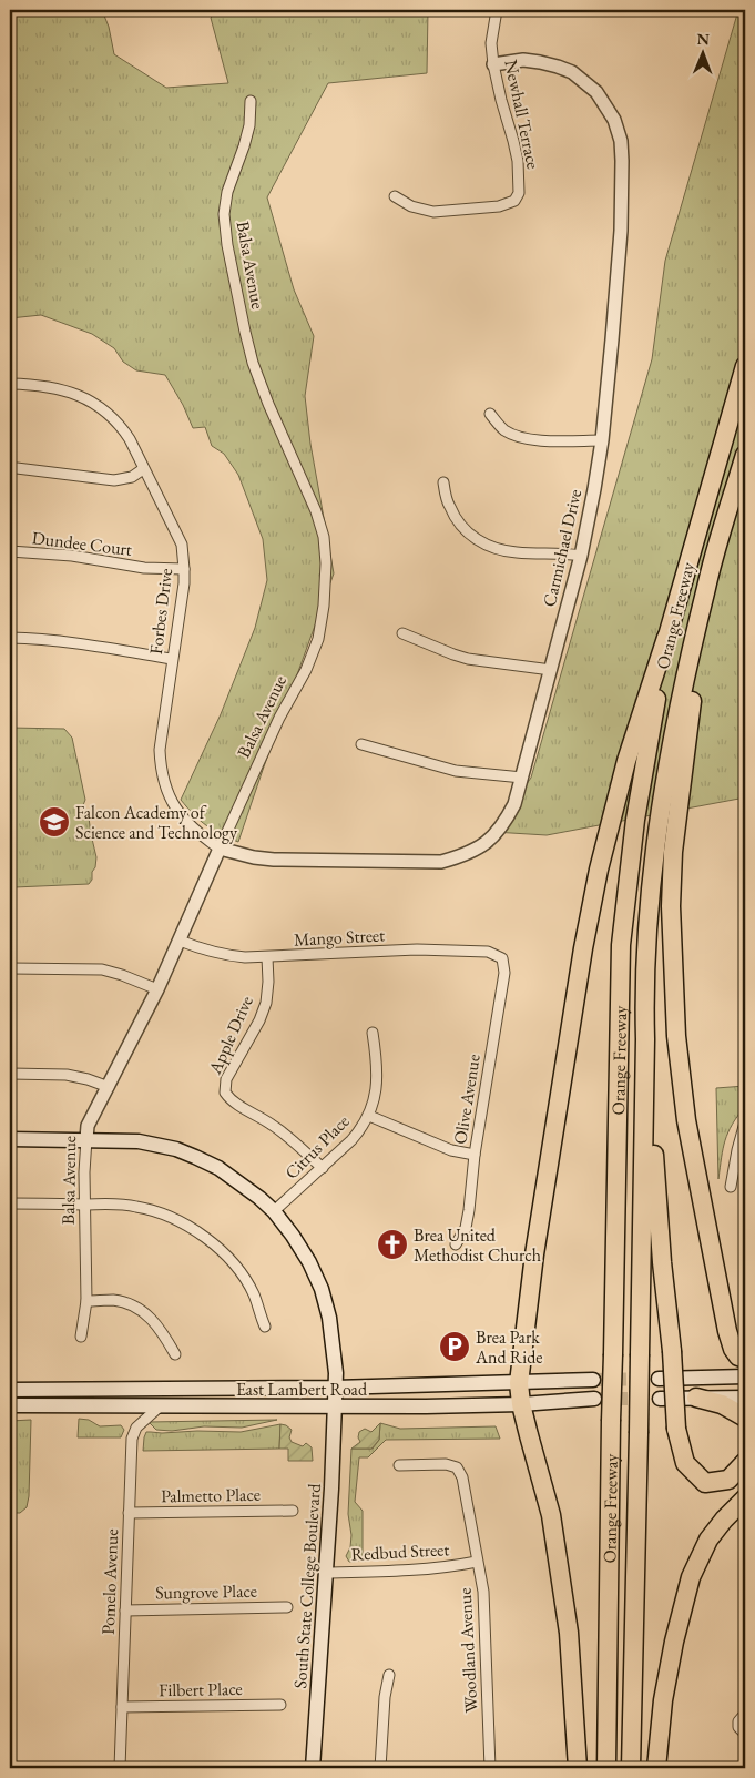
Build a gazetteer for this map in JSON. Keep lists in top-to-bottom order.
{
  "streets": {
    "highway": ["Orange Freeway"],
    "main road": ["East Lambert Road", "South State College Boulevard"],
    "street": [
      "Newhall Terrace",
      "Balsa Avenue",
      "Dundee Court",
      "Carmichael Drive",
      "Forbes Drive",
      "Mango Street",
      "Apple Drive",
      "Olive Avenue",
      "Citrus Place",
      "Palmetto Place",
      "Redbud Street",
      "Pomelo Avenue",
      "Sungrove Place",
      "Woodland Avenue",
      "Filbert Place"
    ]
  },
  "crossings": [
    ["Newhall Terrace", "Carmichael Drive"],
    ["Balsa Avenue", "Carmichael Drive"],
    ["Balsa Avenue", "Forbes Drive"],
    ["Balsa Avenue", "Mango Street"],
    ["Balsa Avenue", "South State College Boulevard"],
    ["Dundee Court", "Forbes Drive"],
    ["Carmichael Drive", "Forbes Drive"],
    ["Mango Street", "Apple Drive"],
    ["Mango Street", "Olive Avenue"],
    ["Apple Drive", "Citrus Place"],
    ["Citrus Place", "South State College Boulevard"],
    ["East Lambert Road", "Pomelo Avenue"],
    ["East Lambert Road", "South State College Boulevard"],
    ["Palmetto Place", "Pomelo Avenue"],
    ["Redbud Street", "South State College Boulevard"],
    ["Redbud Street", "Woodland Avenue"],
    ["Pomelo Avenue", "Sungrove Place"],
    ["Pomelo Avenue", "Filbert Place"]
  ],
  "places": {
    "school or university": ["Falcon Academy of Science and Technology"],
    "church": ["Brea United Methodist Church"],
    "parking": ["Brea Park And Ride"]
  },
  "north": "top"
}
